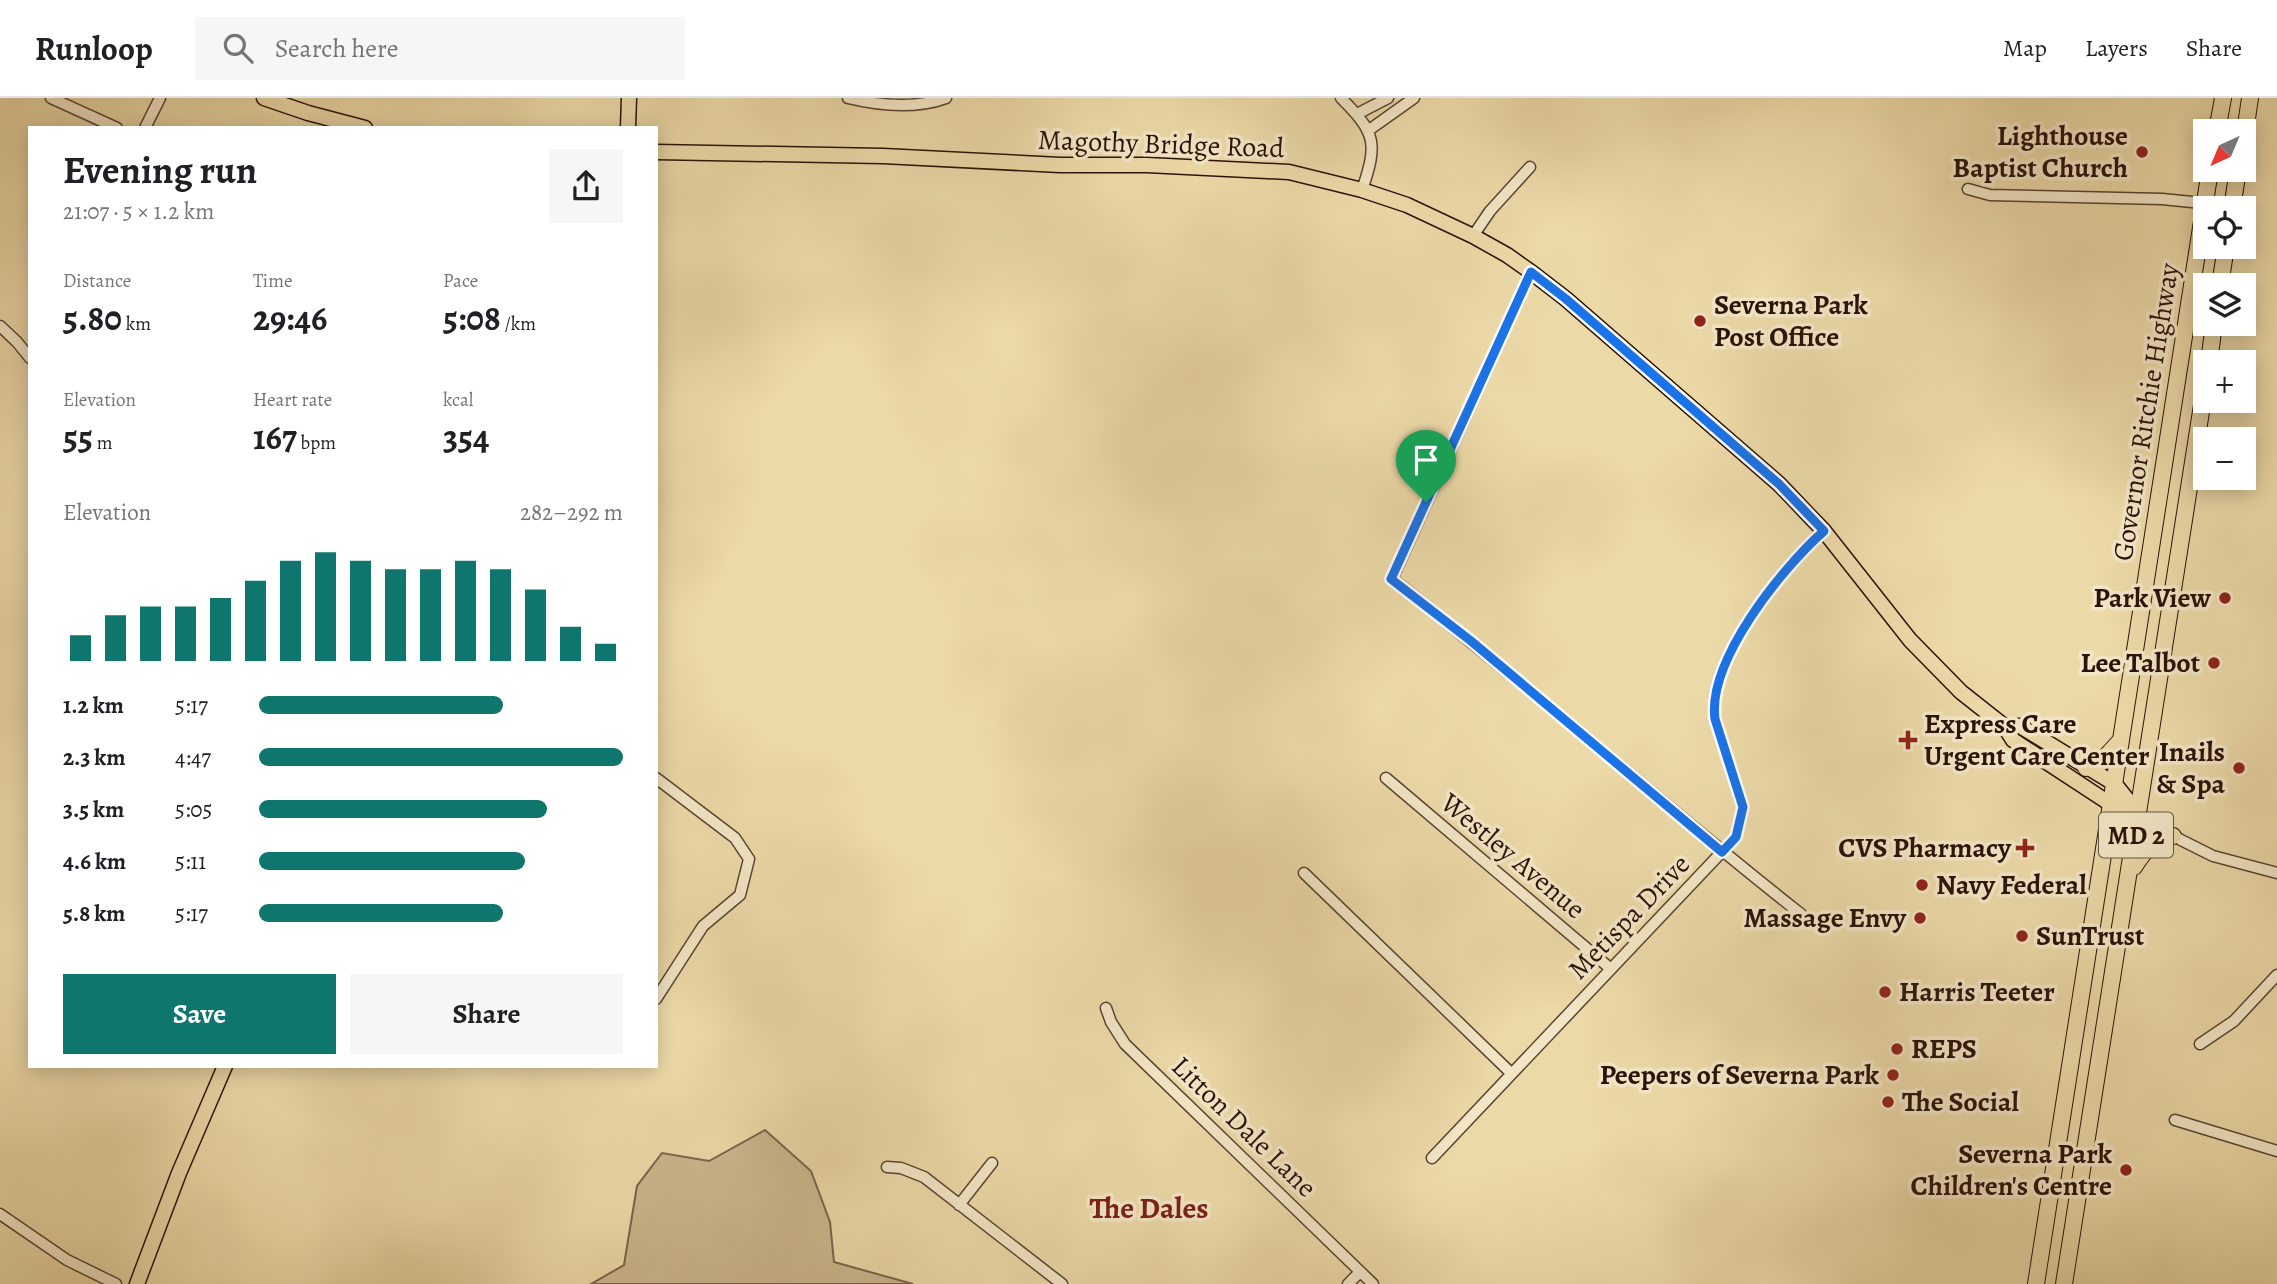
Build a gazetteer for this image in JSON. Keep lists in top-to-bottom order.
{
  "streets": {
    "highway": ["Governor Ritchie Highway", "MD 2"],
    "main road": ["Magothy Bridge Road"],
    "street": ["Westley Avenue", "Metispa Drive", "Litton Dale Lane"]
  },
  "crossings": [
    ["Magothy Bridge Road", "Governor Ritchie Highway"],
    ["Magothy Bridge Road", "MD 2"],
    ["Magothy Bridge Road", "Metispa Drive"],
    ["Westley Avenue", "Metispa Drive"]
  ],
  "districts": ["The Dales"],
  "places": {
    "other": [
      "Lighthouse Baptist Church",
      "Severna Park Post Office",
      "Park View",
      "Lee Talbot",
      "Inails & Spa",
      "Navy Federal",
      "Massage Envy",
      "SunTrust",
      "Harris Teeter",
      "REPS",
      "Peepers of Severna Park",
      "The Social",
      "Severna Park Children's Centre"
    ],
    "health": ["Express Care Urgent Care Center", "CVS Pharmacy"]
  },
  "north": "bottom left",
  "page": {
    "header": "Runloop",
    "search": "Search here",
    "nav": ["Map", "Layers", "Share"],
    "map_buttons": ["+", "−"],
    "heading": ["Evening run", "21:07 · 5 × 1.2 km"],
    "stats": [
      ["Distance", "5.80 km"],
      ["Time", "29:46"],
      ["Pace", "5:08 /km"],
      ["Elevation", "55 m"],
      ["Heart rate", "167 bpm"],
      ["kcal", "354"]
    ],
    "chart": ["Elevation", "282–292 m"],
    "list": [
      {
        "name": "1.2 km",
        "note": "5:17"
      },
      {
        "name": "2.3 km",
        "note": "4:47"
      },
      {
        "name": "3.5 km",
        "note": "5:05"
      },
      {
        "name": "4.6 km",
        "note": "5:11"
      },
      {
        "name": "5.8 km",
        "note": "5:17"
      }
    ],
    "buttons": ["Save", "Share"]
  }
}
